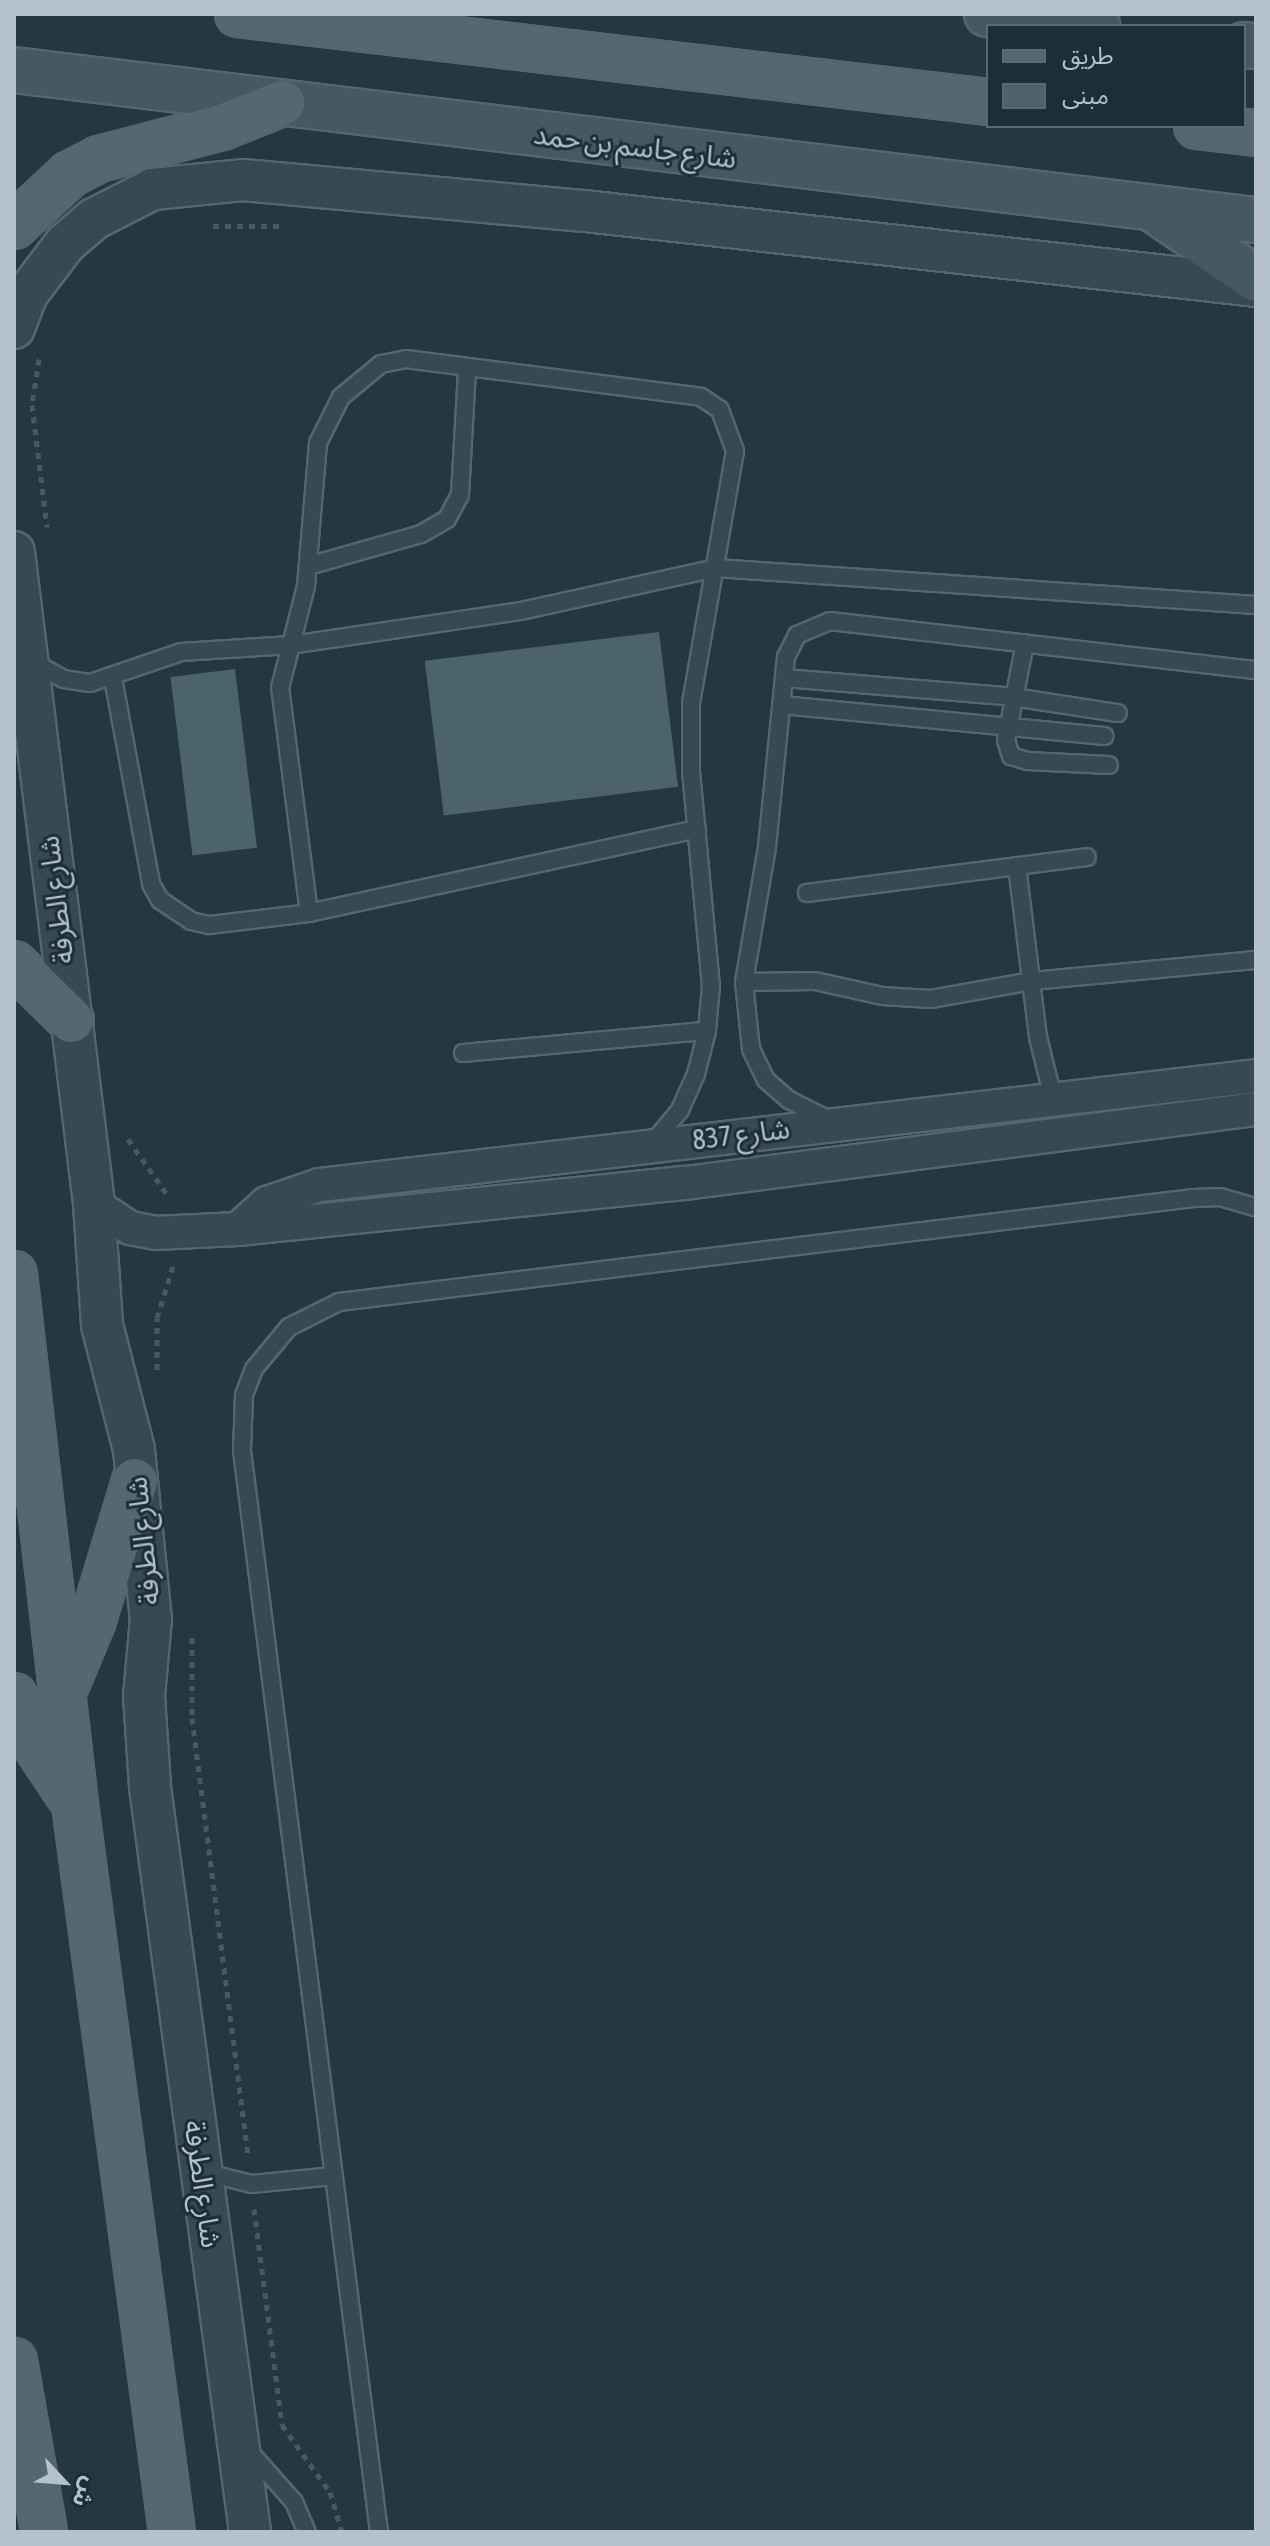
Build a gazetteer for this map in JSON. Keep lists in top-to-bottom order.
{
  "streets": {
    "main road": ["شارع جاسم بن حمد"],
    "street": ["شارع الطرفة", "شارع 837"]
  },
  "crossings": [
    ["شارع الطرفة", "شارع 837"]
  ],
  "legend": ["طريق", "مبنى"],
  "north": "bottom right"
}
